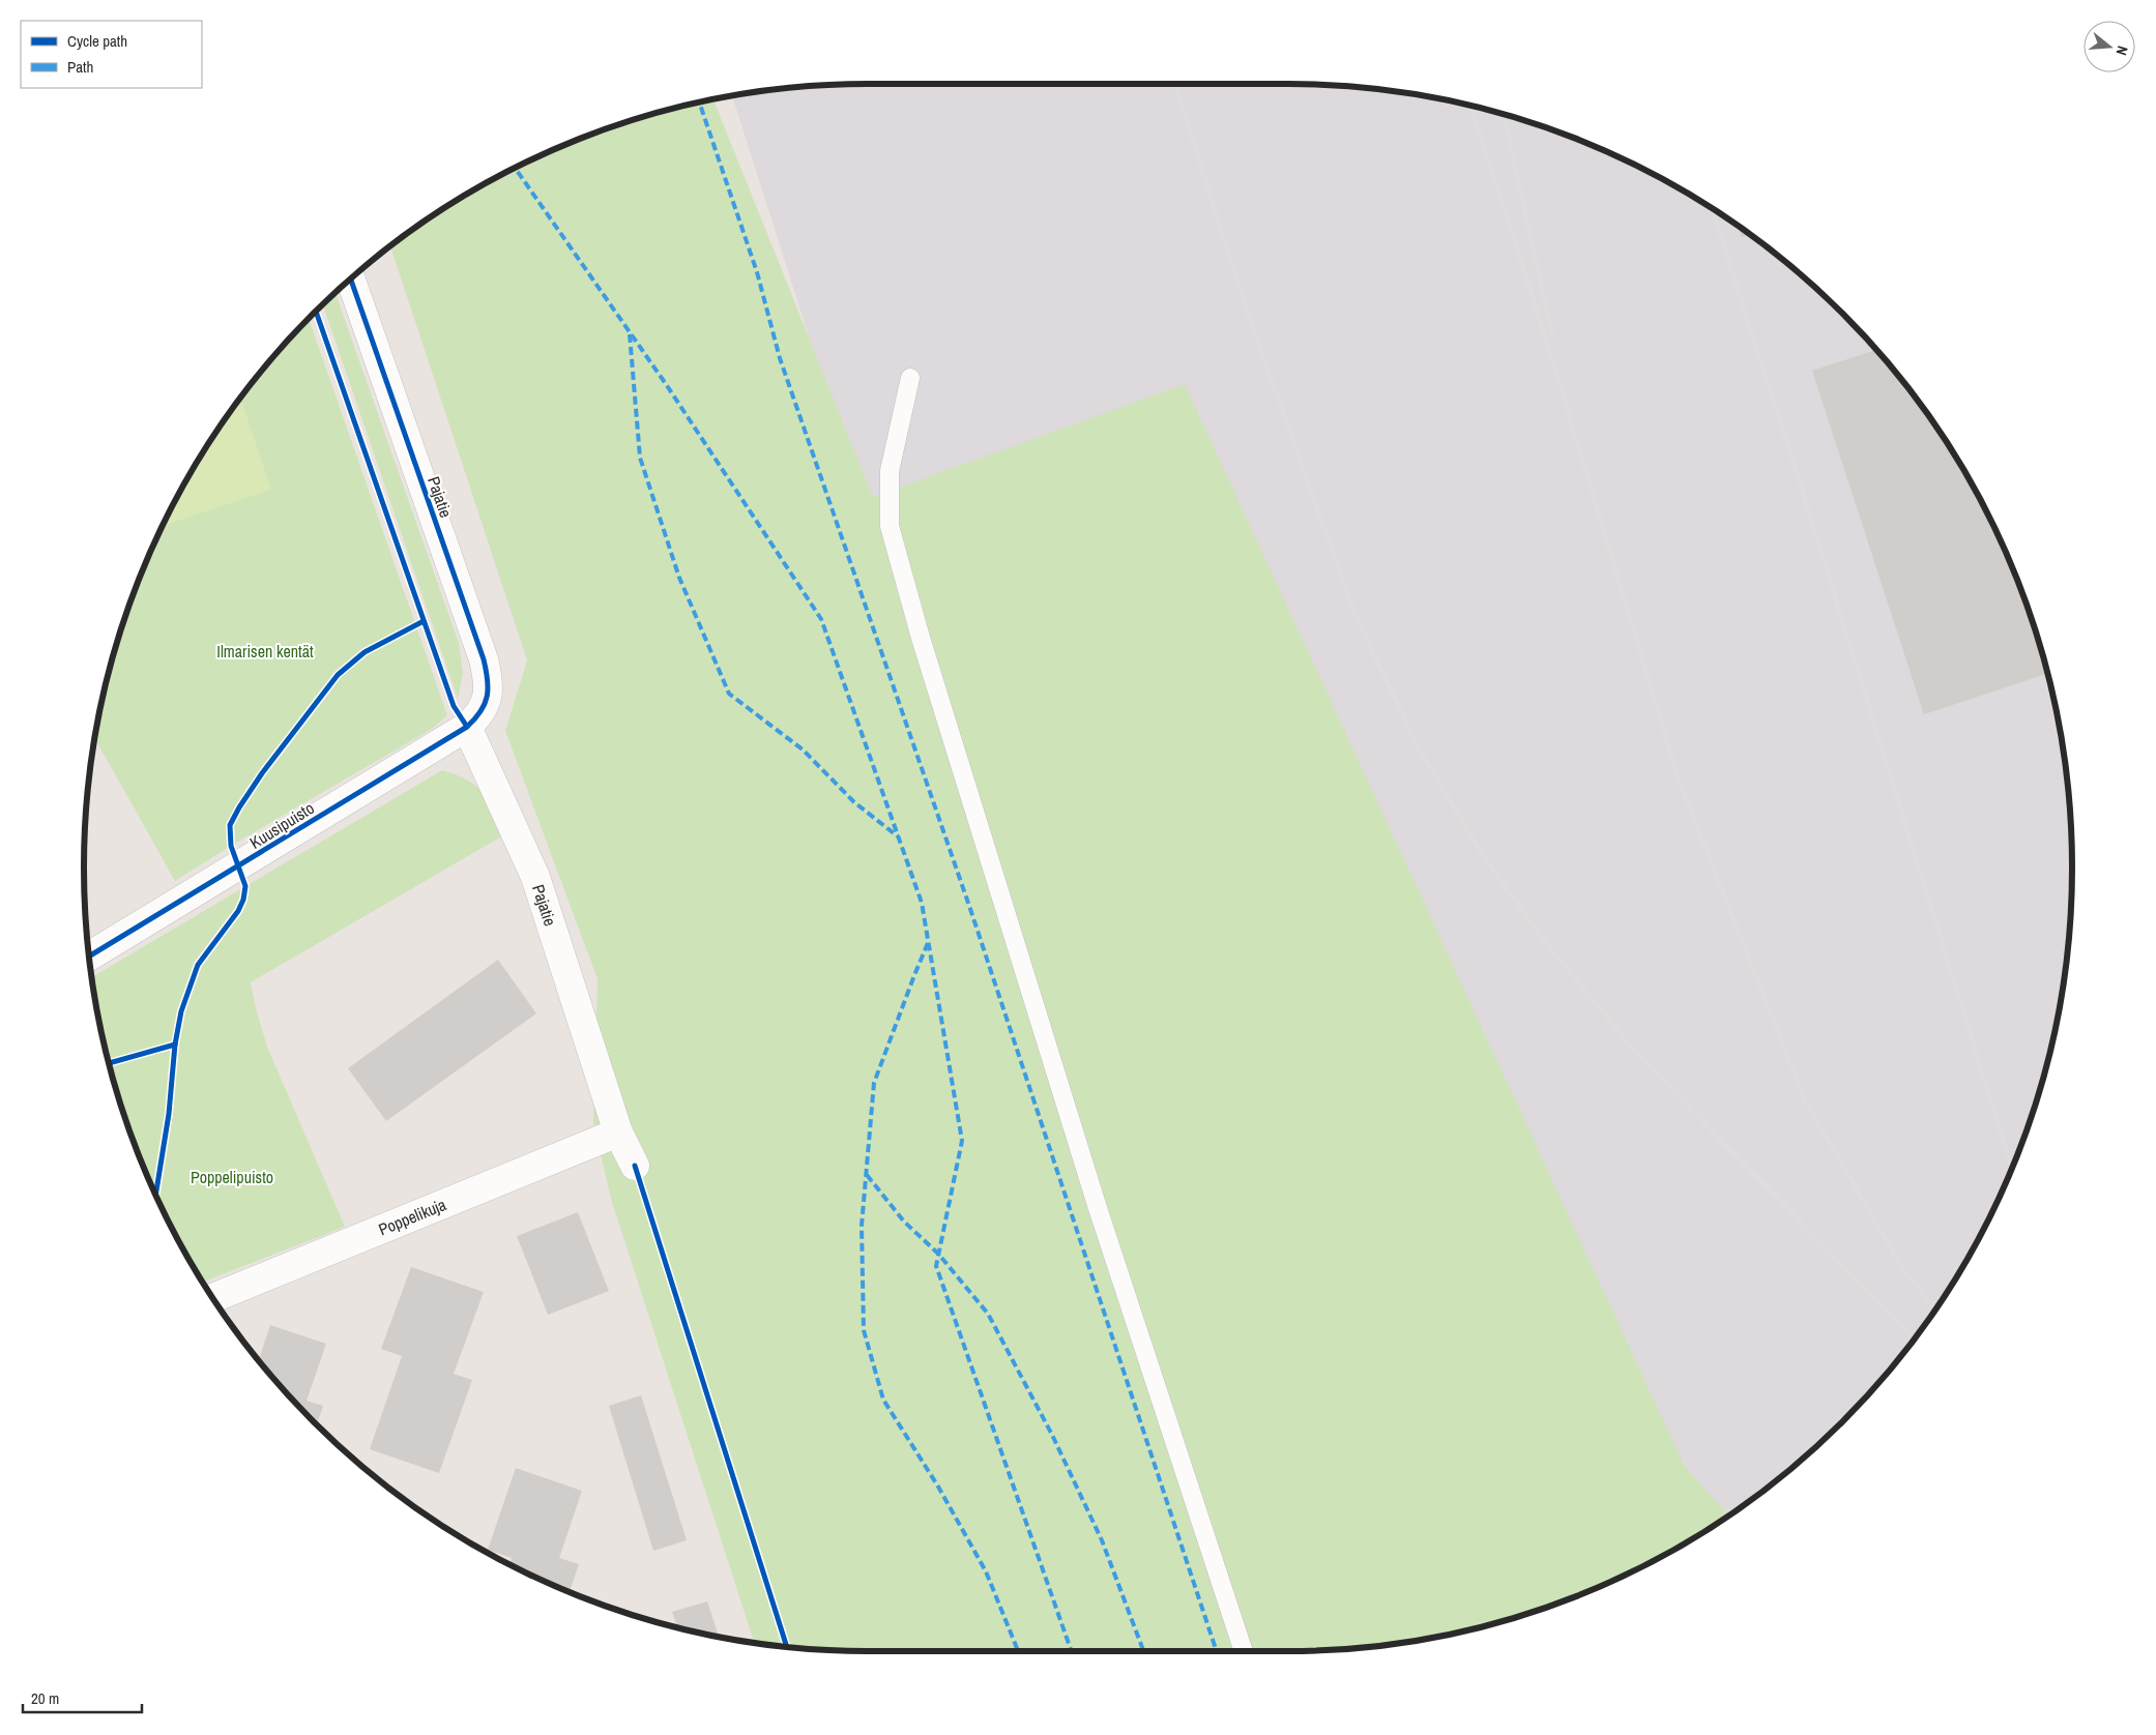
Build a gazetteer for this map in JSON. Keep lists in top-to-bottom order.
{
  "streets": {
    "street": ["Pajatie", "Kuusipuisto", "Poppelikuja"]
  },
  "crossings": [
    ["Pajatie", "Kuusipuisto"],
    ["Pajatie", "Poppelikuja"]
  ],
  "parks": ["Ilmarisen kentät", "Poppelipuisto"],
  "legend": ["Cycle path", "Path"],
  "scale_bar": "20 m",
  "north": "right"
}
